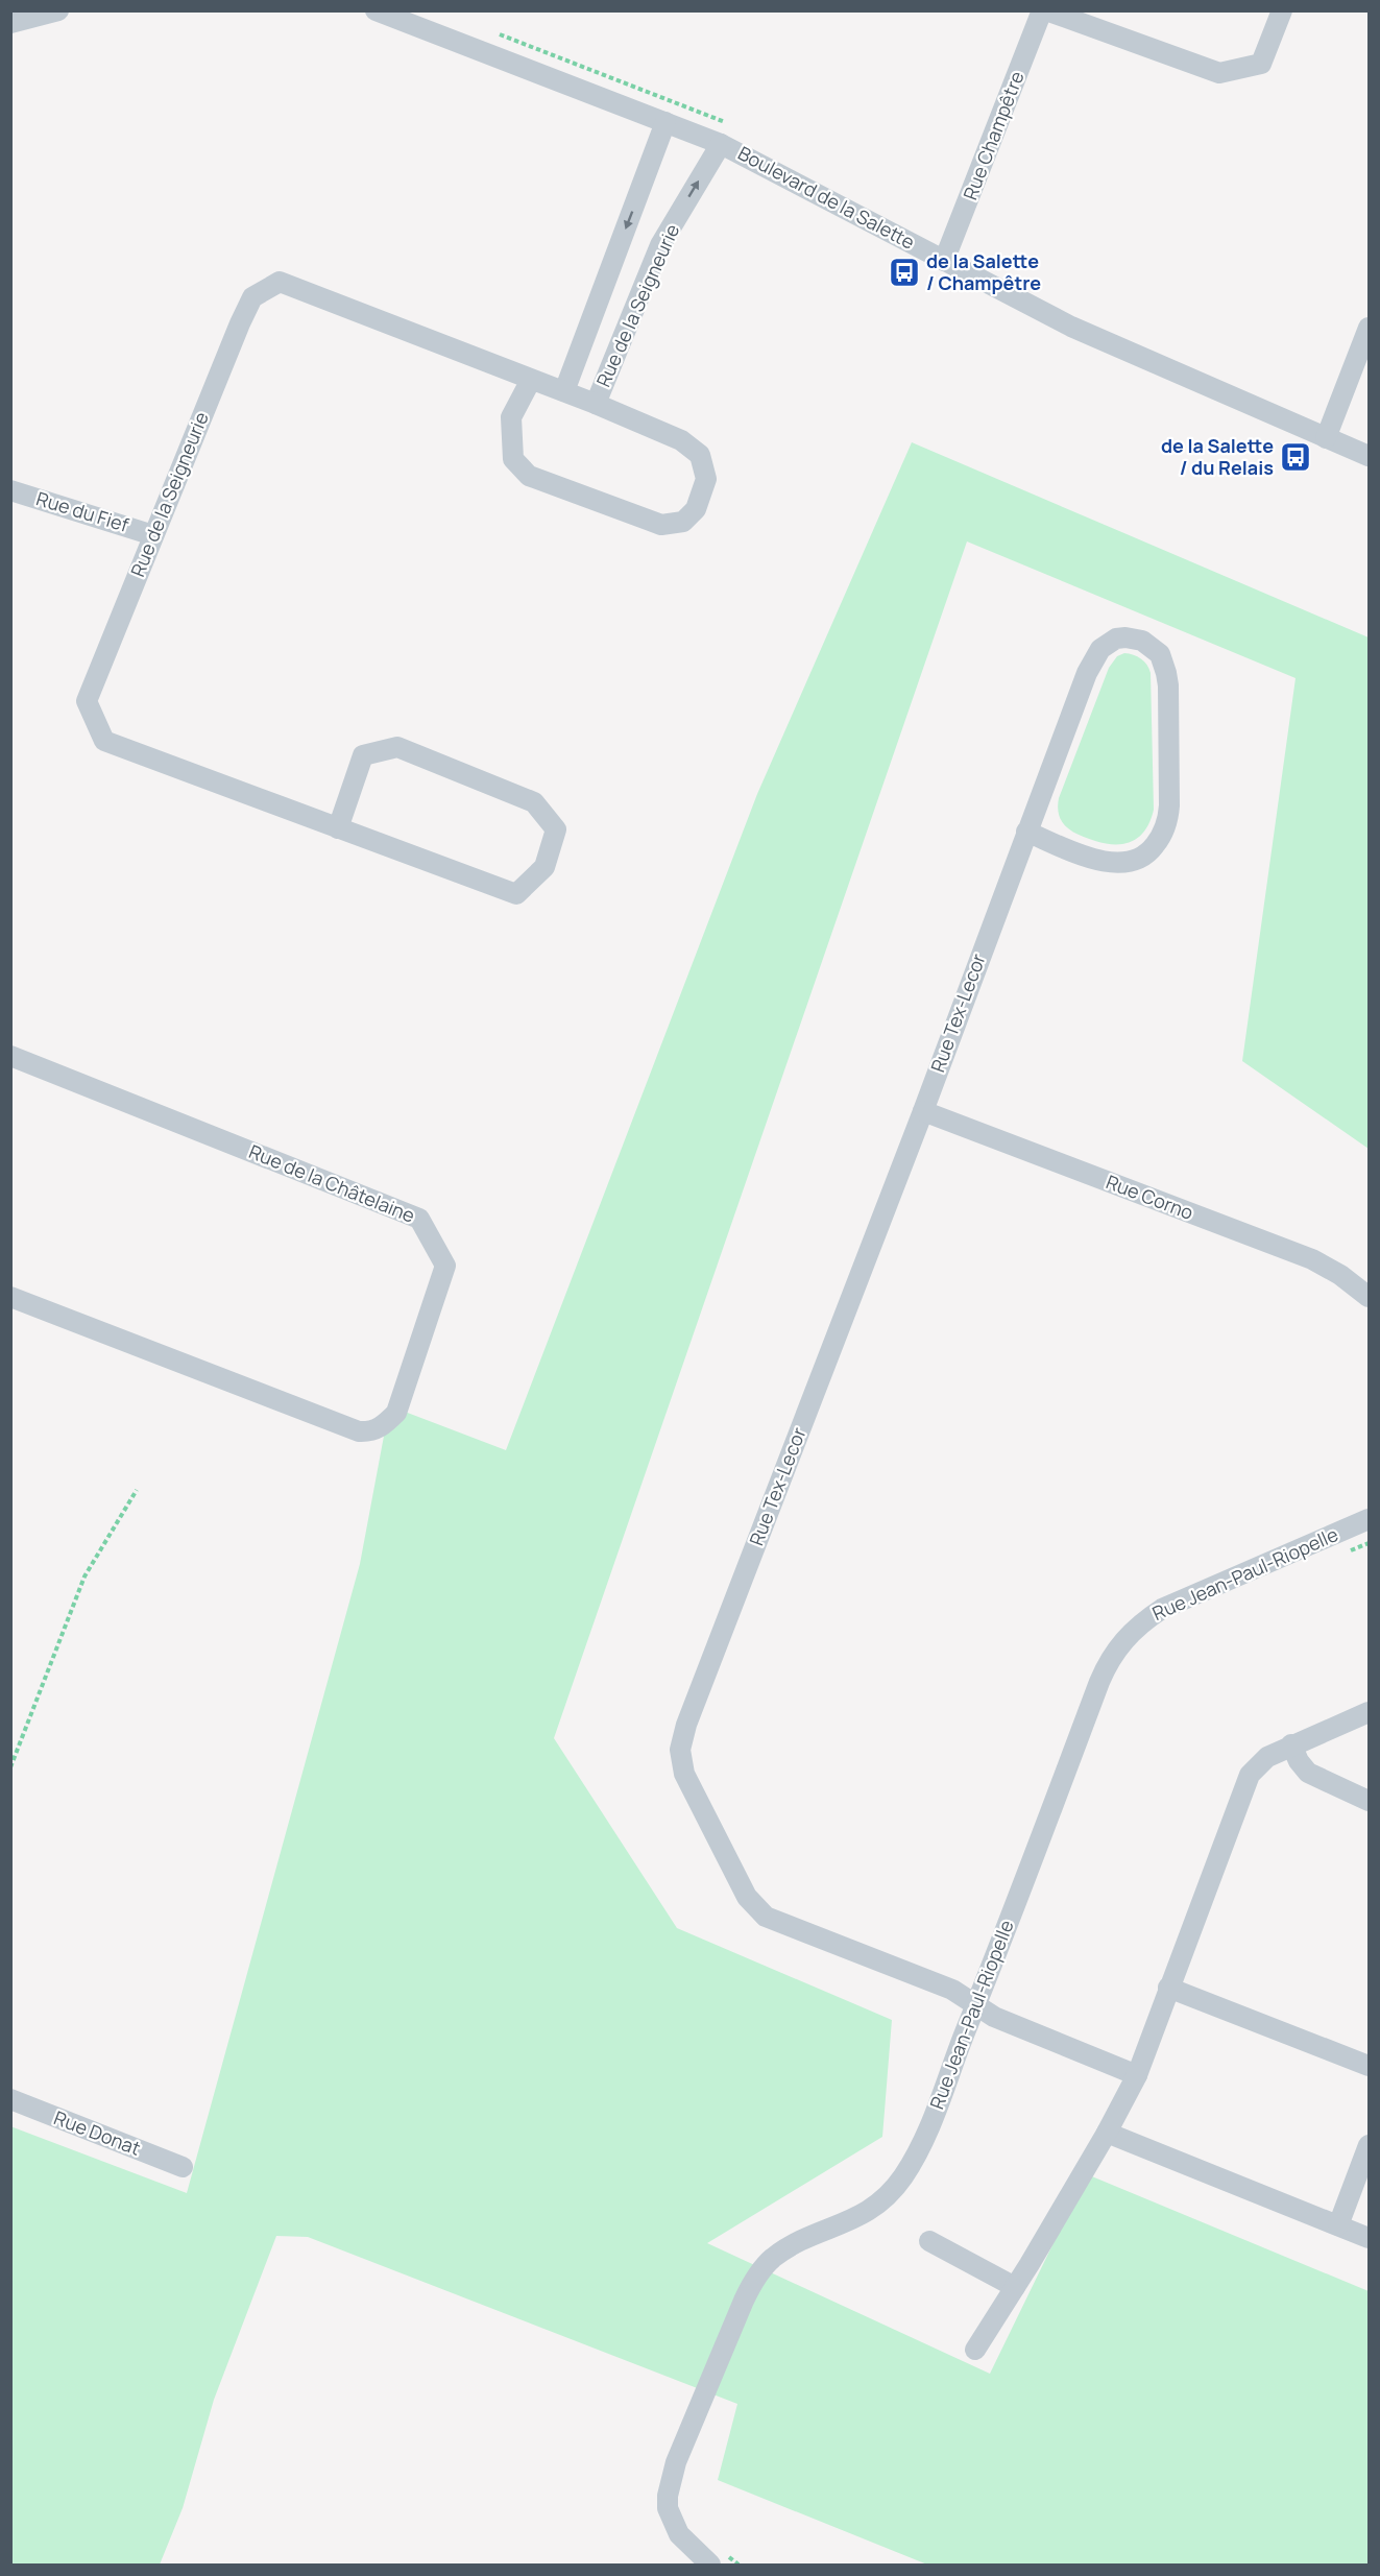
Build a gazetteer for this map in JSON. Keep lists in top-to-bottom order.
{
  "streets": {
    "street": [
      "Rue Champêtre",
      "Boulevard de la Salette",
      "Rue de la Seigneurie",
      "Rue du Fief",
      "Rue Tex-Lecor",
      "Rue de la Châtelaine",
      "Rue Corno",
      "Rue Jean-Paul-Riopelle",
      "Rue Donat"
    ]
  },
  "crossings": [
    ["Rue Champêtre", "Boulevard de la Salette"],
    ["Boulevard de la Salette", "Rue de la Seigneurie"],
    ["Rue de la Seigneurie", "Rue du Fief"],
    ["Rue Tex-Lecor", "Rue Corno"],
    ["Rue Tex-Lecor", "Rue Jean-Paul-Riopelle"]
  ],
  "places": {
    "bus stop": ["de la Salette / Champêtre", "de la Salette / du Relais"]
  }
}
